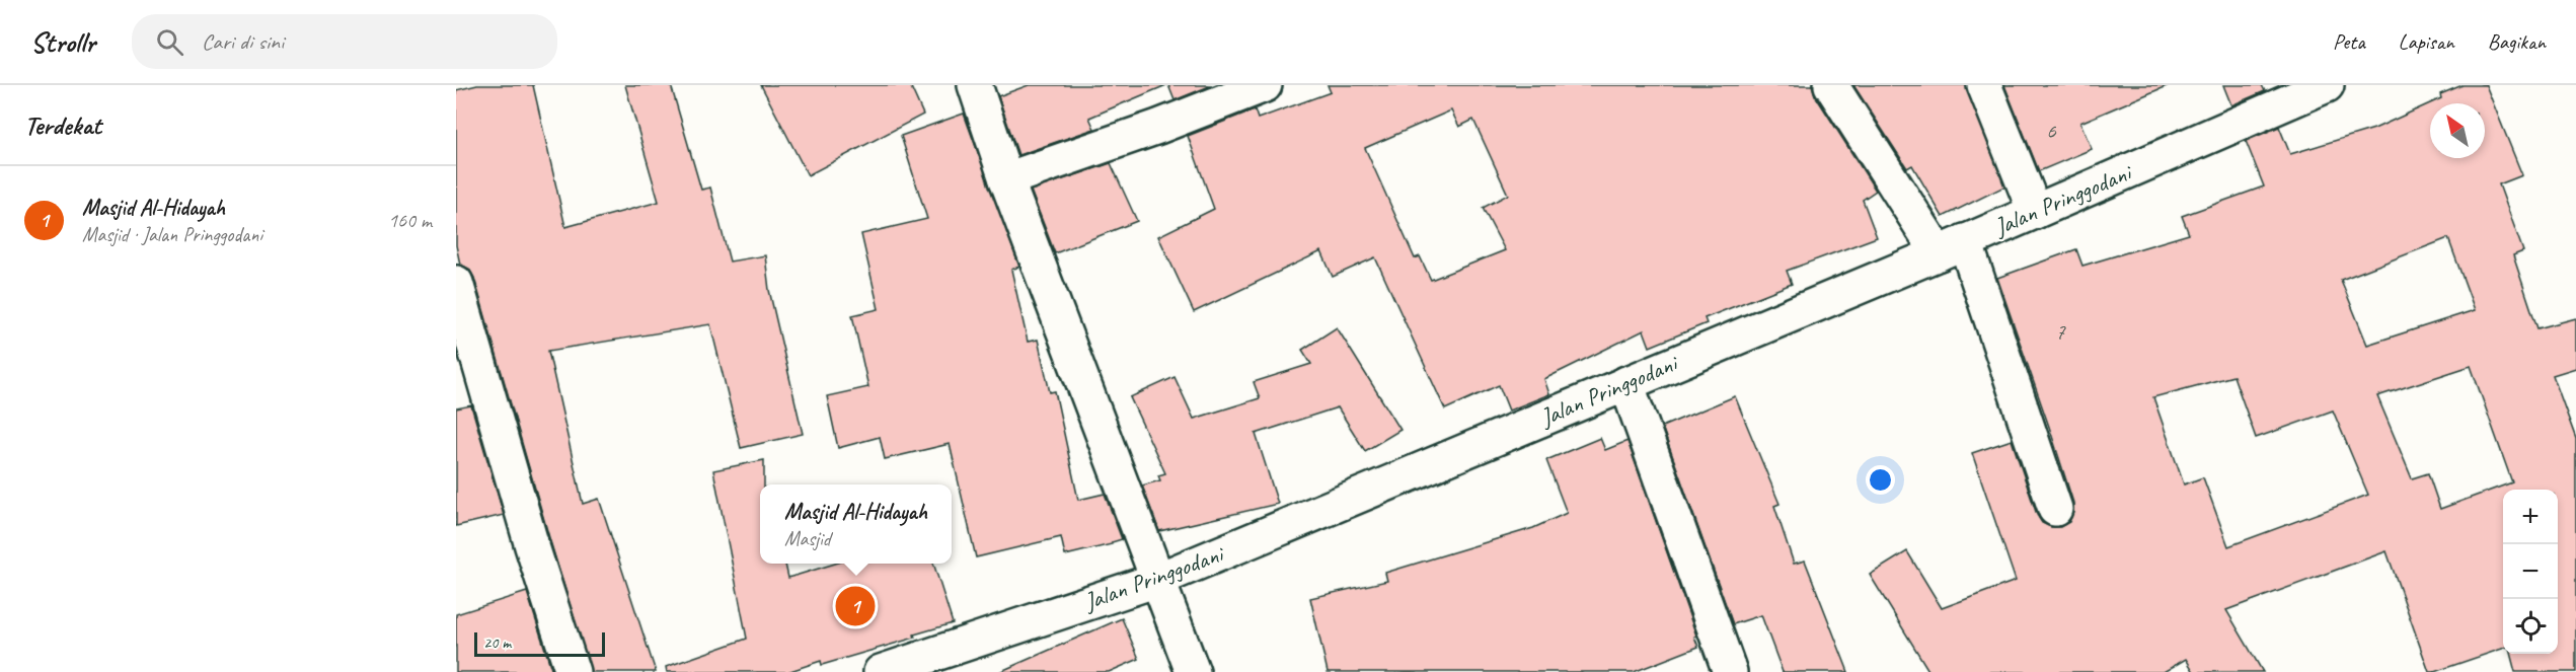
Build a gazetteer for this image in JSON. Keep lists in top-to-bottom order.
{
  "streets": {
    "street": ["Jalan Pringgodani"]
  },
  "house_numbers": ["6", "7"],
  "scale_bar": "20 m",
  "north": "top left",
  "page": {
    "header": "Strollr",
    "search": "Cari di sini",
    "nav": ["Peta", "Lapisan", "Bagikan"],
    "heading": "Terdekat",
    "list": [
      {
        "mark": "1",
        "name": "Masjid Al-Hidayah",
        "note": "Masjid · Jalan Pringgodani",
        "value": "160 m"
      }
    ],
    "popup": ["Masjid Al-Hidayah", "Masjid"],
    "map_buttons": ["+", "−"],
    "pins": "1",
    "scale": "20 m"
  }
}
